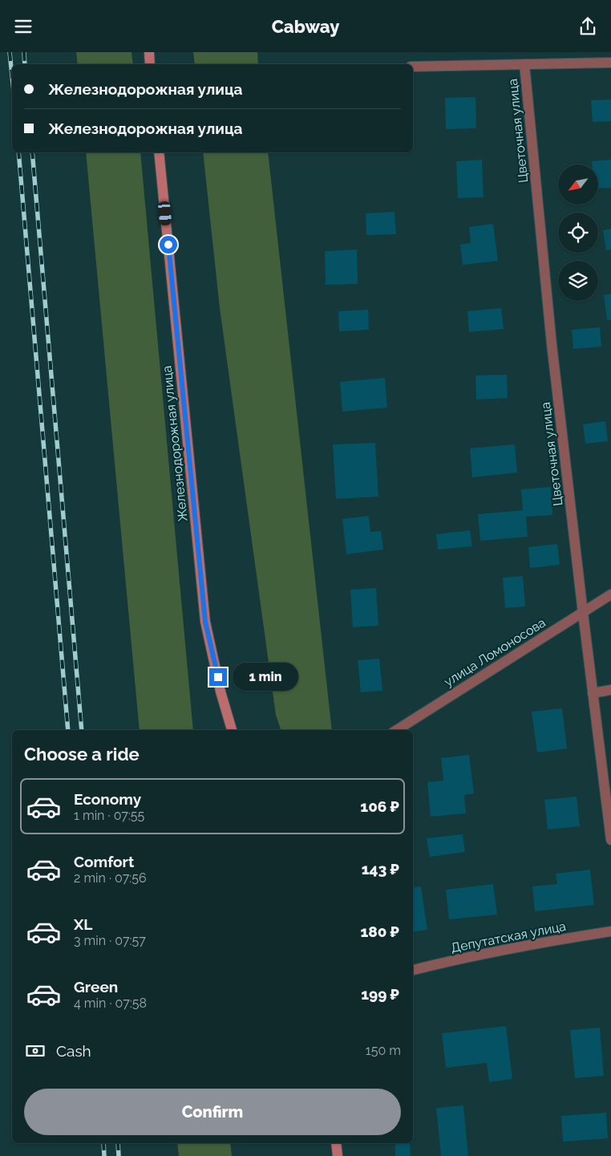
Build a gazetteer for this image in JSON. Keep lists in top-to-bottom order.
{
  "streets": {
    "main road": ["Железнодорожная улица"],
    "street": ["Цветочная улица", "улица Ломоносова", "Депутатская улица"]
  },
  "crossings": [
    ["Цветочная улица", "улица Ломоносова"]
  ],
  "north": "bottom left",
  "page": {
    "header": "Cabway",
    "banner": ["Железнодорожная улица", "Железнодорожная улица"],
    "bubble": "1 min",
    "heading": "Choose a ride",
    "list": [
      {
        "name": "Economy",
        "note": "1 min · 07:55",
        "value": "106 ₽"
      },
      {
        "name": "Comfort",
        "note": "2 min · 07:56",
        "value": "143 ₽"
      },
      {
        "name": "XL",
        "note": "3 min · 07:57",
        "value": "180 ₽"
      },
      {
        "name": "Green",
        "note": "4 min · 07:58",
        "value": "199 ₽"
      }
    ],
    "pay": ["Cash", "150 m"],
    "buttons": "Confirm"
  }
}
